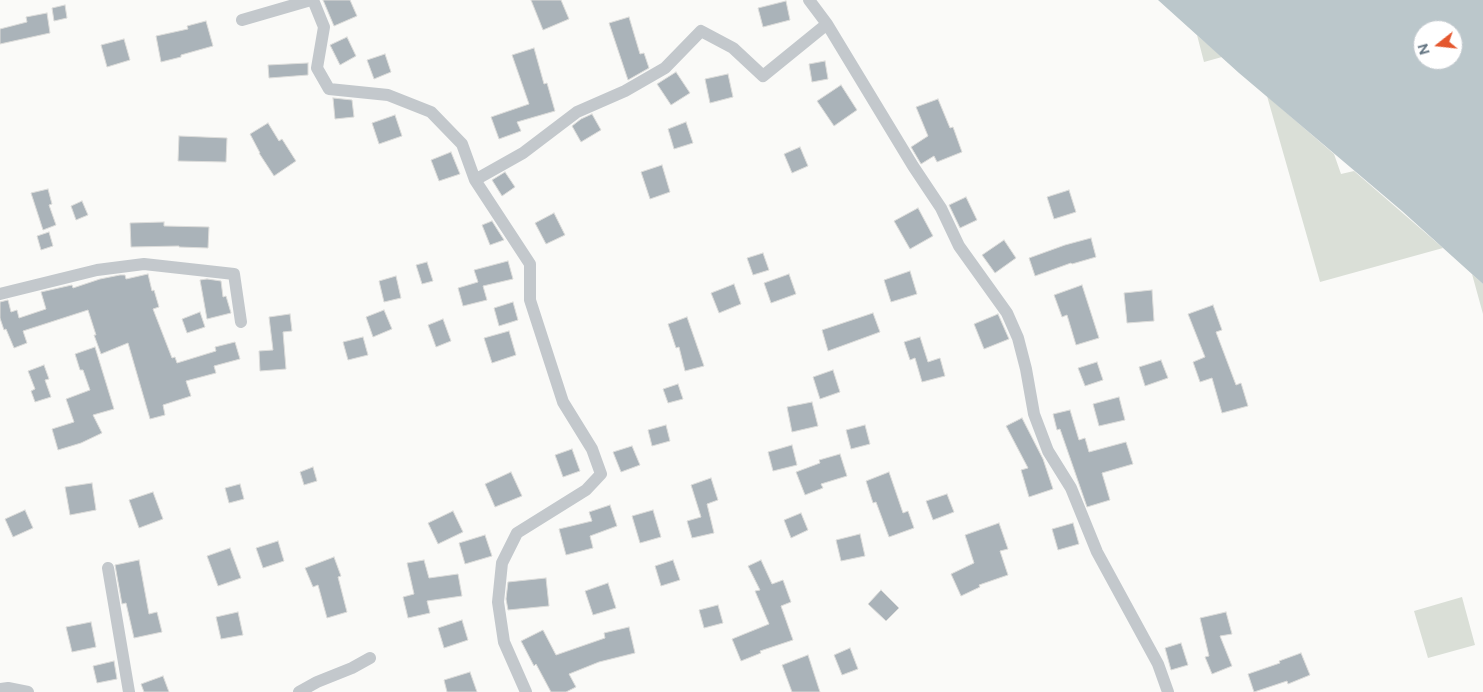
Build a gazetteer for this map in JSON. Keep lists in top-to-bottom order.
{
  "north": "left"
}
